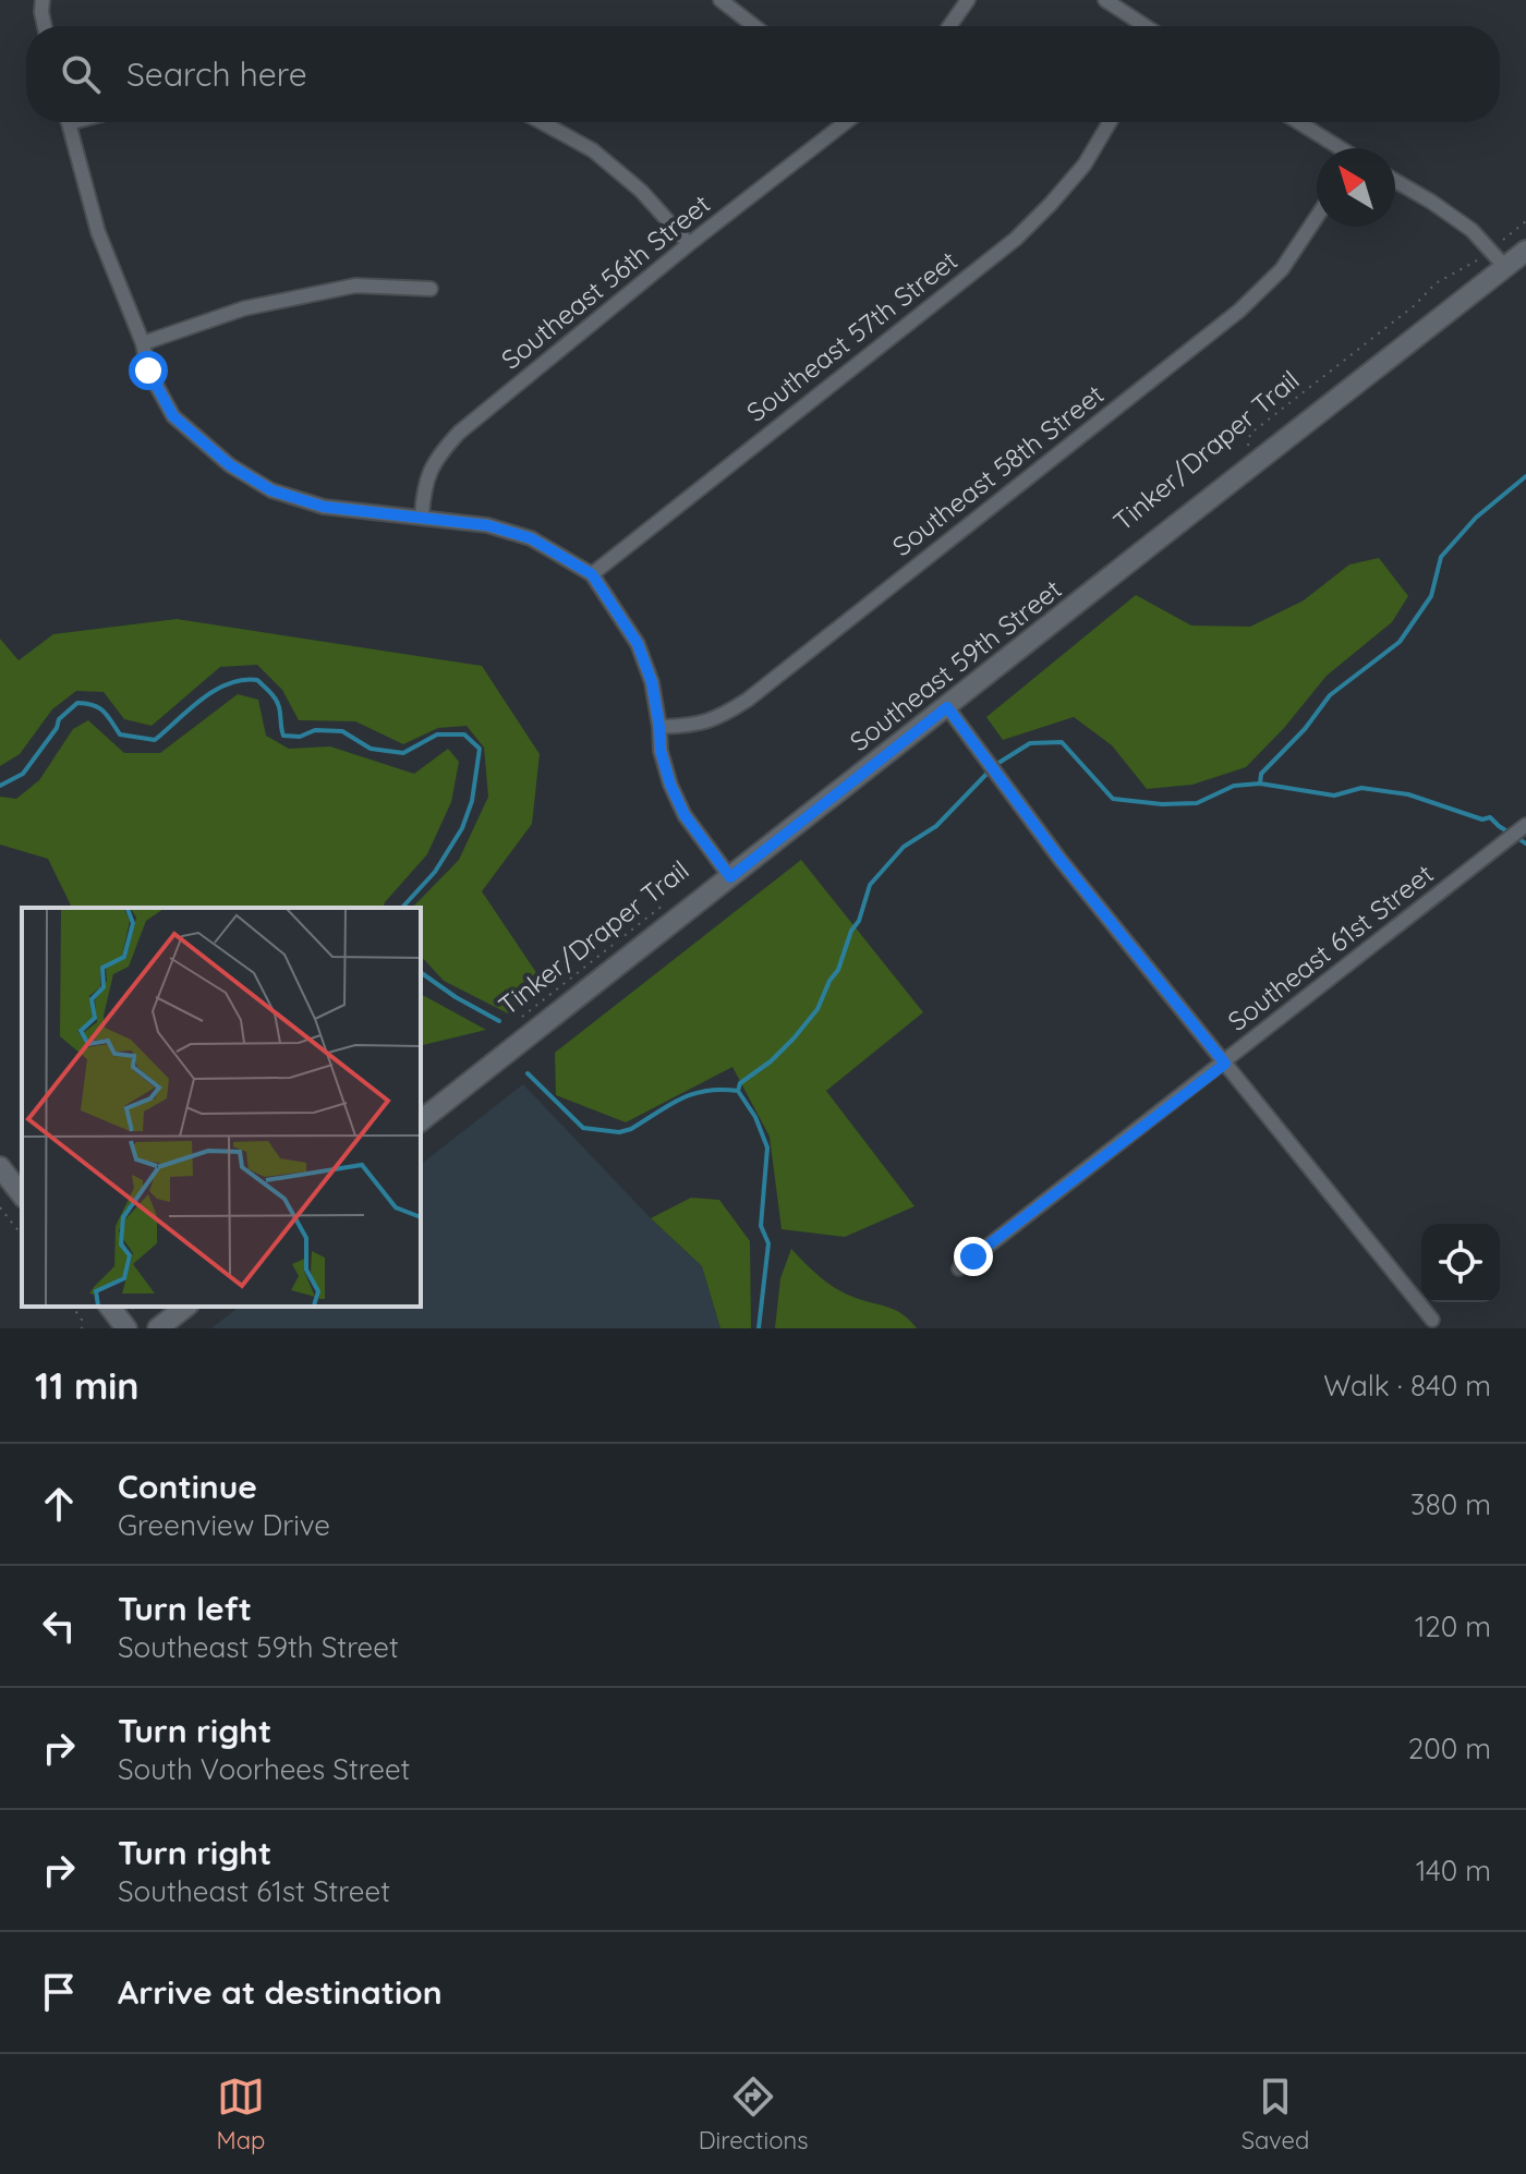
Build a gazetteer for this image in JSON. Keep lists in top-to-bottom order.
{
  "streets": {
    "main road": ["Southeast 59th Street"],
    "street": [
      "Southeast 56th Street",
      "Southeast 57th Street",
      "Southeast 58th Street",
      "Southeast 61st Street"
    ],
    "path": ["Tinker/Draper Trail"]
  },
  "north": "top left",
  "page": {
    "search": "Search here",
    "heading": ["11 min", "Walk · 840 m"],
    "list": [
      ["Continue", "Greenview Drive", "380 m"],
      ["Turn left", "Southeast 59th Street", "120 m"],
      ["Turn right", "South Voorhees Street", "200 m"],
      ["Turn right", "Southeast 61st Street", "140 m"],
      "Arrive at destination"
    ],
    "nav": ["Map", "Directions", "Saved"]
  }
}
